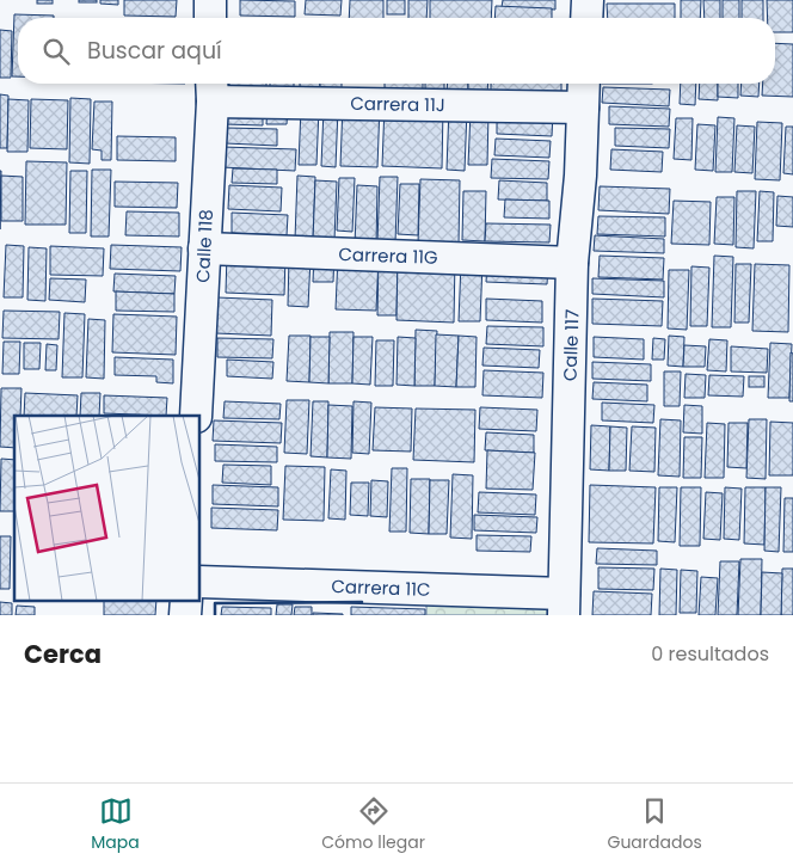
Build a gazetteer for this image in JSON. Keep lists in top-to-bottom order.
{
  "streets": {
    "street": [
      "Carrera 11J",
      "Calle 118",
      "Carrera 11G",
      "Calle 117",
      "Carrera 11C"
    ]
  },
  "crossings": [
    ["Carrera 11J", "Calle 118"],
    ["Carrera 11J", "Calle 117"],
    ["Calle 118", "Carrera 11G"],
    ["Carrera 11G", "Calle 117"],
    ["Calle 117", "Carrera 11C"]
  ],
  "page": {
    "search": "Buscar aquí",
    "heading": ["Cerca", "0 resultados"],
    "nav": ["Mapa", "Cómo llegar", "Guardados"]
  }
}
